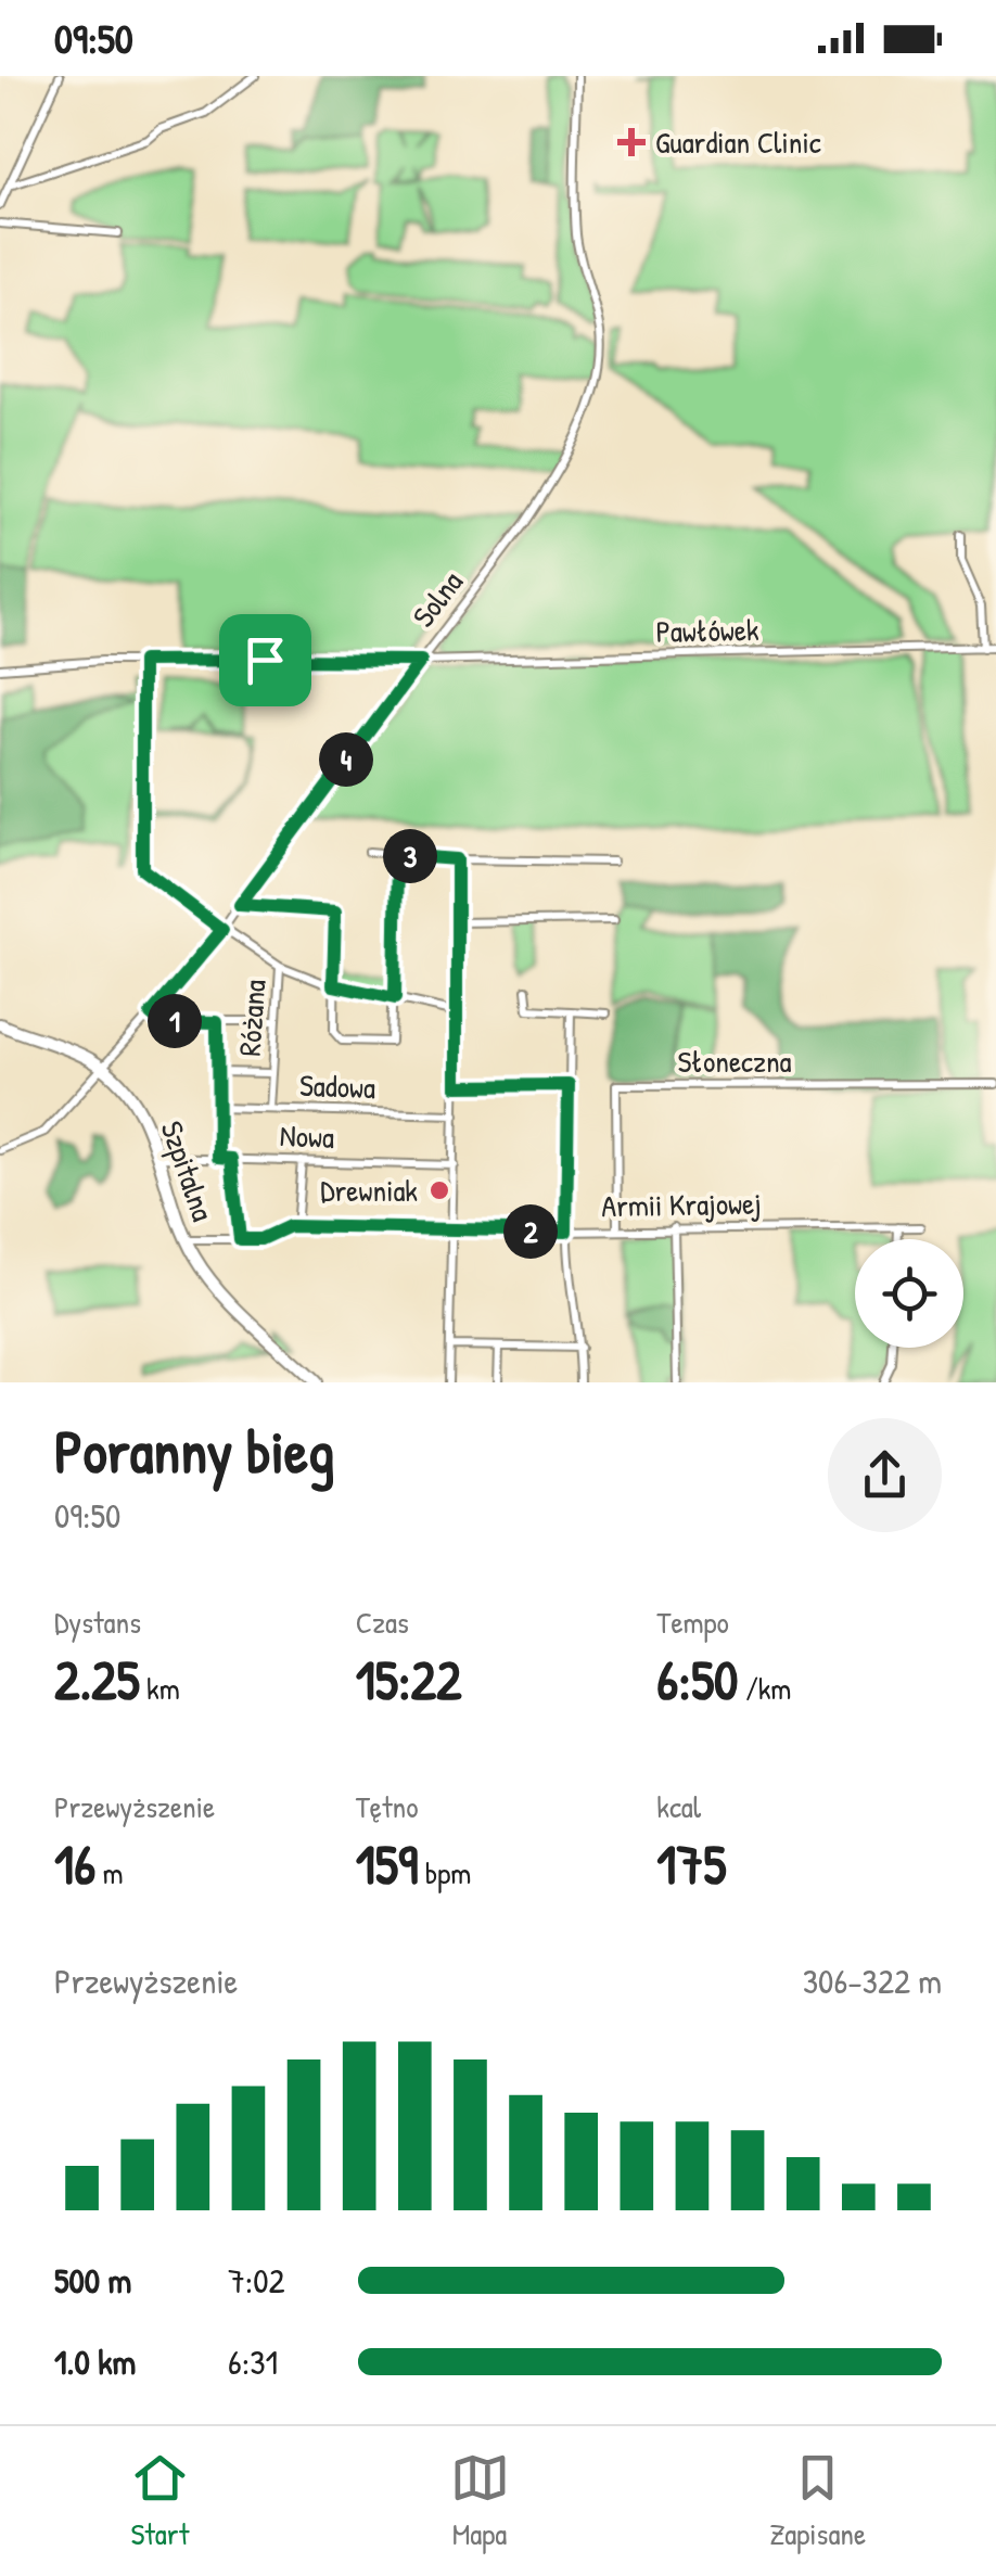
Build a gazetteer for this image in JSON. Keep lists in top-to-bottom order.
{
  "streets": {
    "street": [
      "Solna",
      "Pawłówek",
      "Różana",
      "Słoneczna",
      "Sadowa",
      "Nowa",
      "Szpitalna",
      "Armii Krajowej"
    ]
  },
  "crossings": [
    ["Solna", "Pawłówek"],
    ["Solna", "Szpitalna"],
    ["Różana", "Sadowa"],
    ["Słoneczna", "Armii Krajowej"],
    ["Nowa", "Szpitalna"],
    ["Szpitalna", "Armii Krajowej"]
  ],
  "places": {
    "health": ["Guardian Clinic"],
    "other": ["Drewniak"]
  },
  "page": {
    "status": "09:50",
    "pins": [
      "4",
      "3",
      "1",
      "2"
    ],
    "heading": ["Poranny bieg", "09:50"],
    "stats": [
      ["Dystans", "2.25 km"],
      ["Czas", "15:22"],
      ["Tempo", "6:50 /km"],
      ["Przewyższenie", "16 m"],
      ["Tętno", "159 bpm"],
      ["kcal", "175"]
    ],
    "chart": ["Przewyższenie", "306–322 m"],
    "list": [
      {
        "name": "500 m",
        "note": "7:02"
      },
      {
        "name": "1.0 km",
        "note": "6:31"
      }
    ],
    "tabs": ["Start", "Mapa", "Zapisane"]
  }
}
